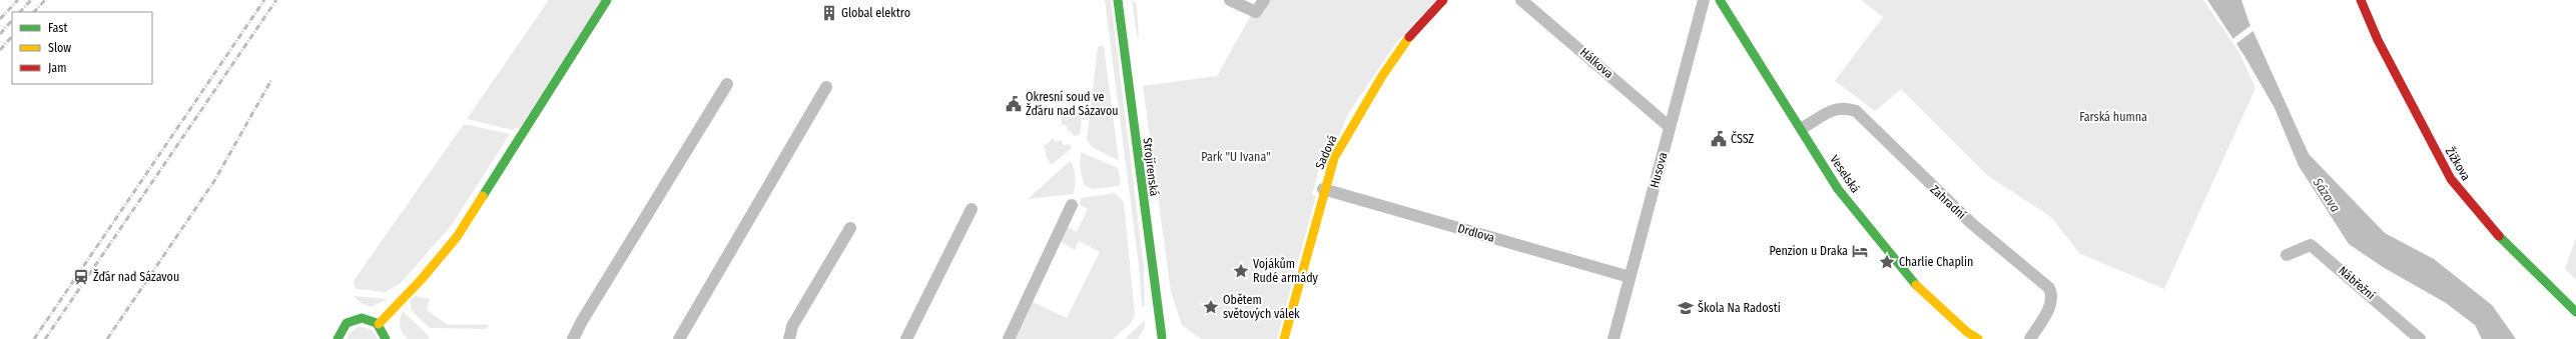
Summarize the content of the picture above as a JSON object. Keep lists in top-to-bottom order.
{
  "streets": {
    "street": [
      "Hálkova",
      "Sadová",
      "Žižkova",
      "Strojírenská",
      "Husova",
      "Veselská",
      "Zahradní",
      "Drdlova",
      "Nábřežní"
    ]
  },
  "crossings": [
    ["Hálkova", "Husova"],
    ["Sadová", "Drdlova"],
    ["Husova", "Drdlova"],
    ["Veselská", "Zahradní"]
  ],
  "water": ["Sázava"],
  "parks": ["Farská humna", "Park \"U Ivana\""],
  "places": {
    "building": ["Global elektro"],
    "public building": ["Okresní soud ve Žďáru nad Sázavou", "ČSSZ"],
    "hotel": ["Penzion u Draka"],
    "place": ["Charlie Chaplin", "Vojákům Rudé armády", "Obětem světových válek"],
    "station": ["Žďár nad Sázavou"],
    "school or university": ["Škola Na Radosti"]
  },
  "legend": ["Fast", "Slow", "Jam"]
}
